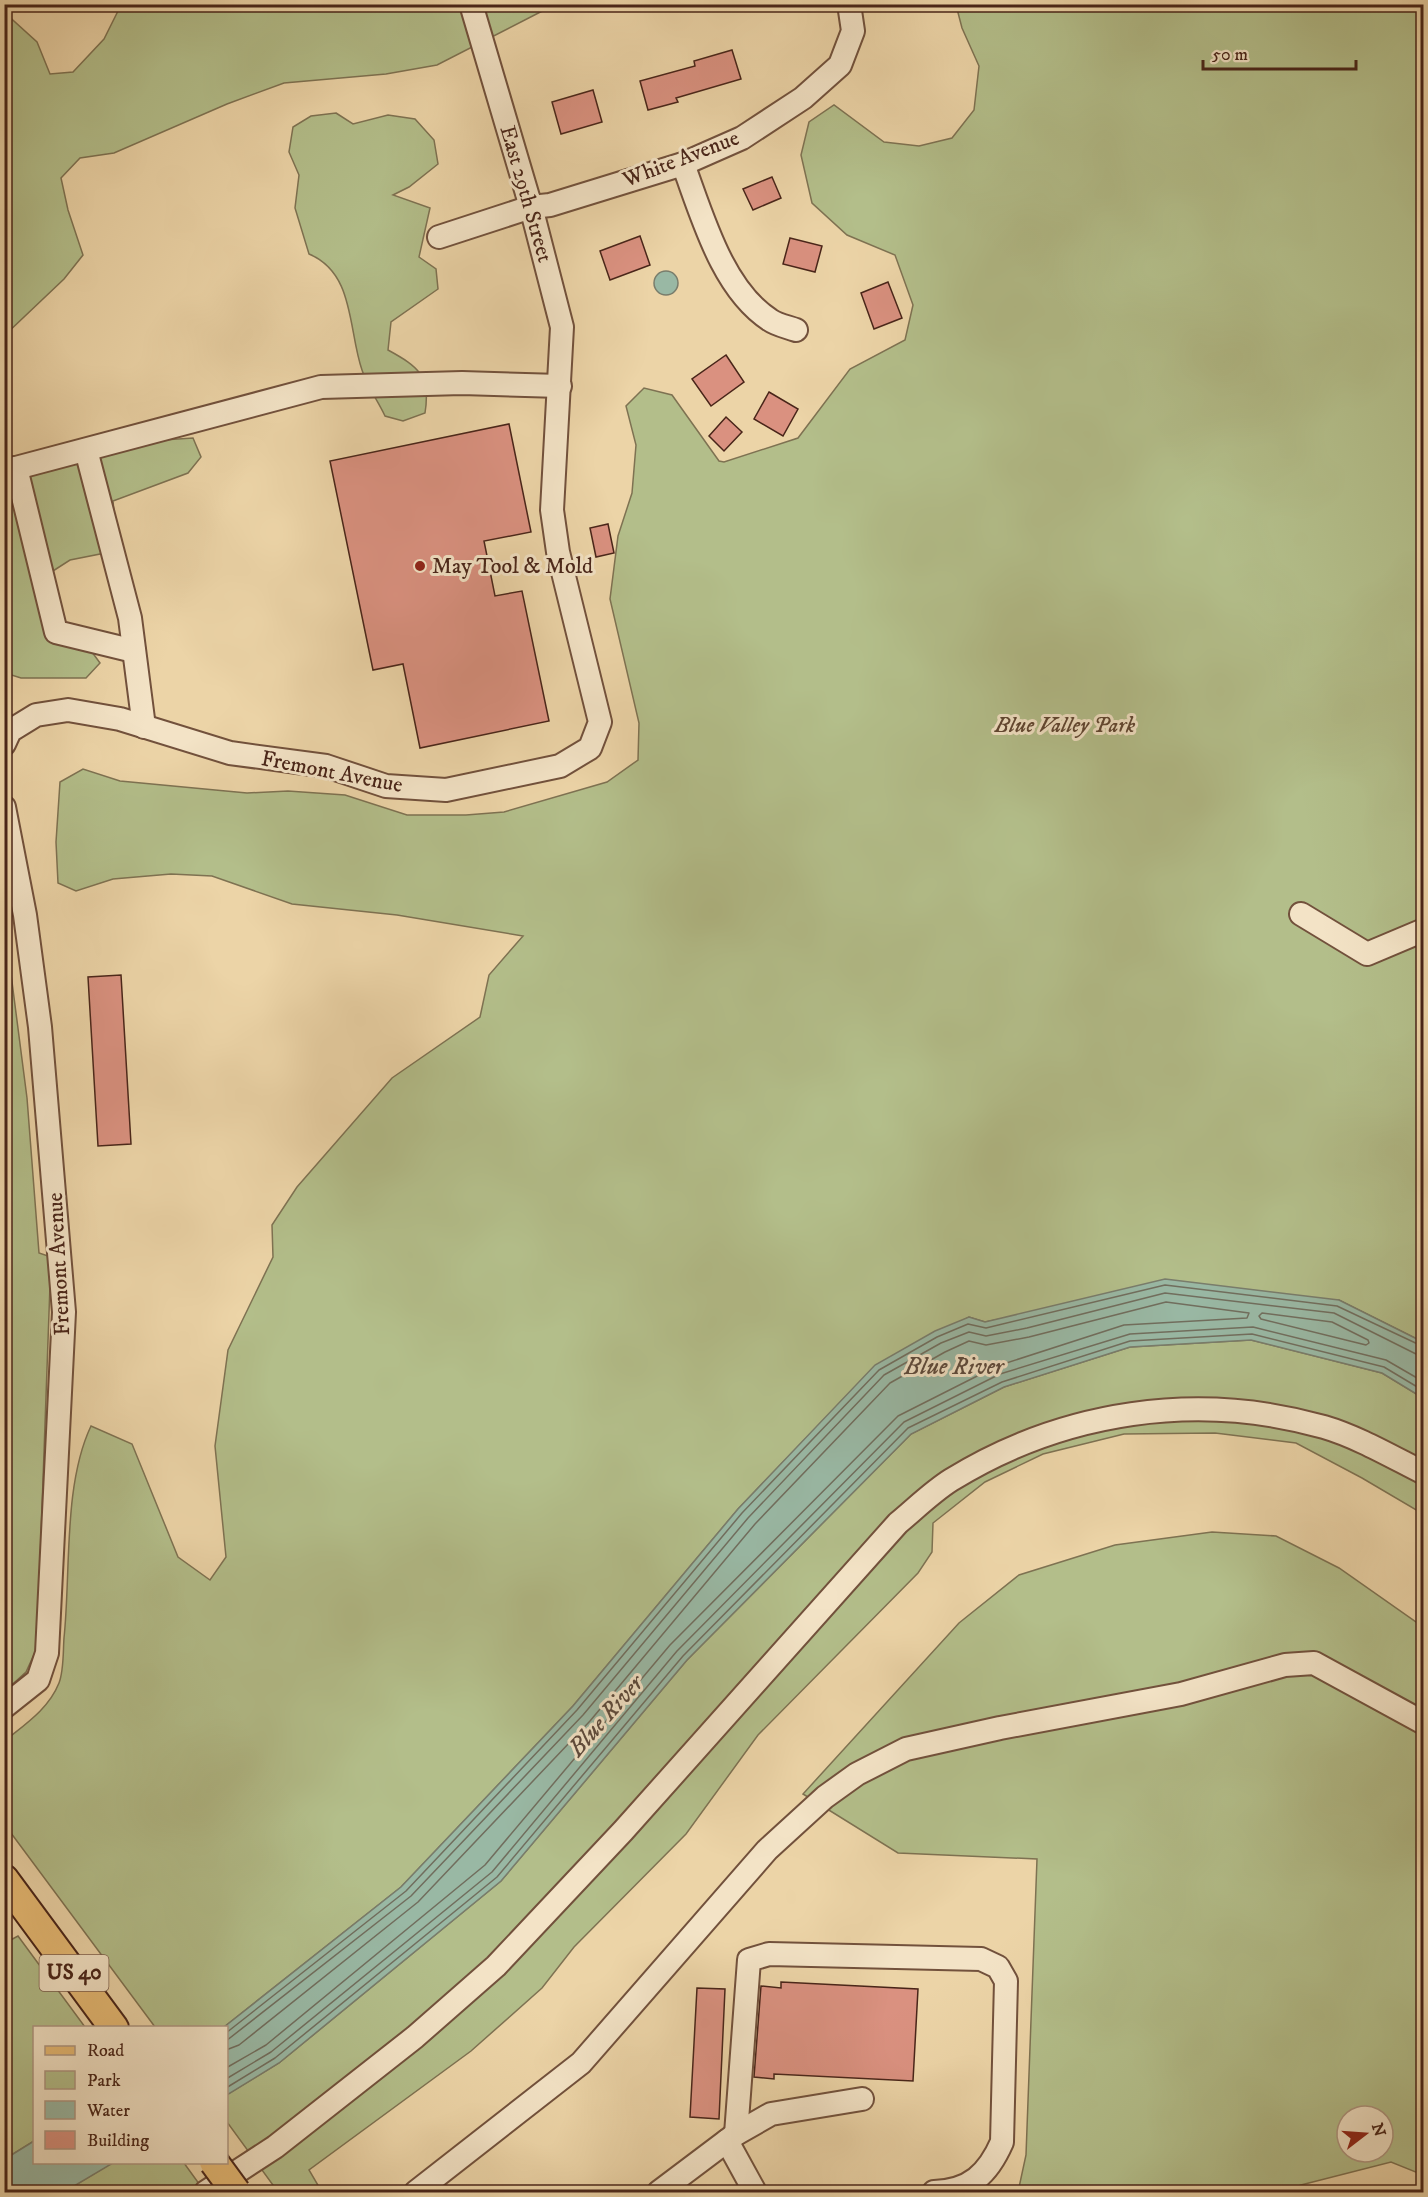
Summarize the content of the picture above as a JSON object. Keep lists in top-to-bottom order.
{
  "streets": {
    "main road": ["US 40"],
    "street": ["White Avenue", "East 29th Street", "Fremont Avenue"]
  },
  "crossings": [
    ["White Avenue", "East 29th Street"],
    ["East 29th Street", "Fremont Avenue"]
  ],
  "water": ["Blue River"],
  "parks": ["Blue Valley Park"],
  "places": ["May Tool & Mold"],
  "legend": [
    "Road",
    "Park",
    "Water",
    "Building"
  ],
  "scale_bar": "50 m",
  "north": "right"
}
